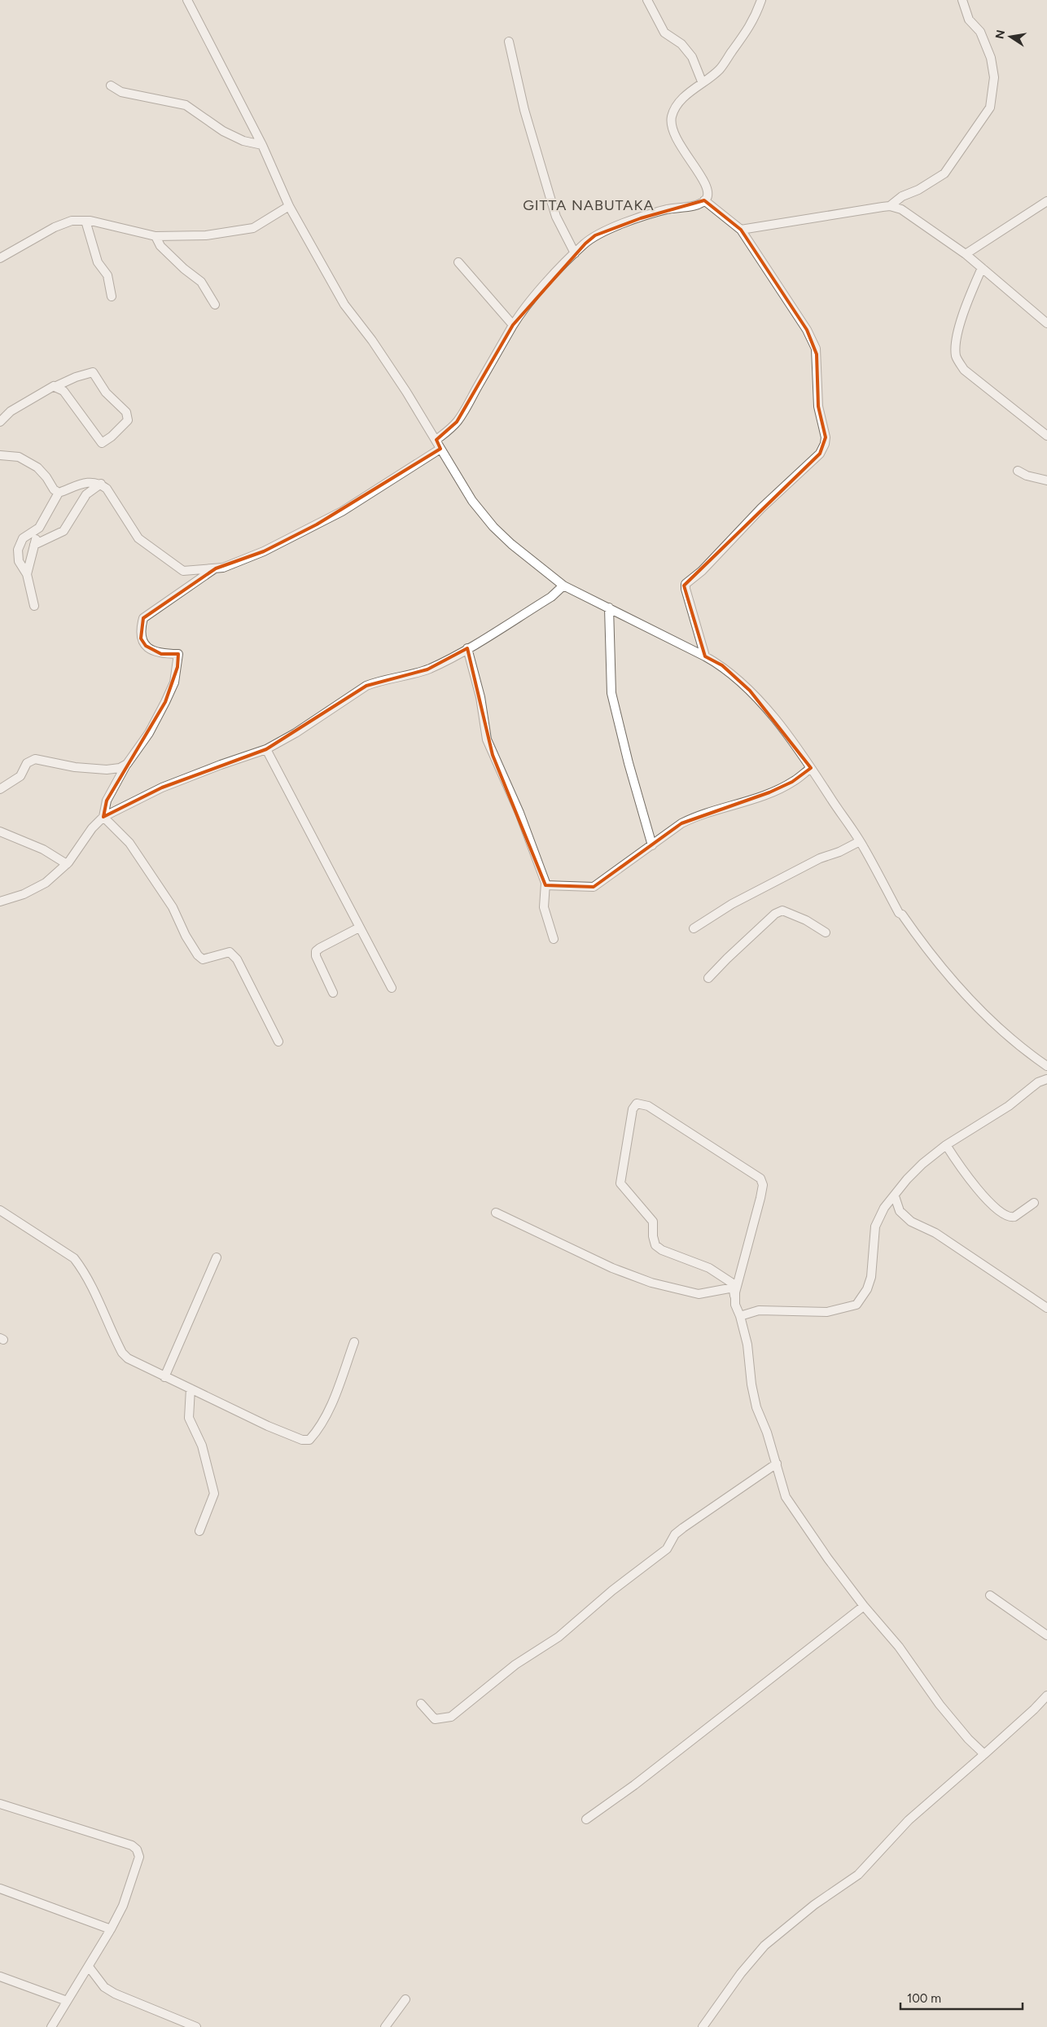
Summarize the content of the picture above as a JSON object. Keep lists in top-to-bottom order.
{
  "districts": ["GITTA NABUTAKA"],
  "scale_bar": "100 m",
  "north": "left"
}
